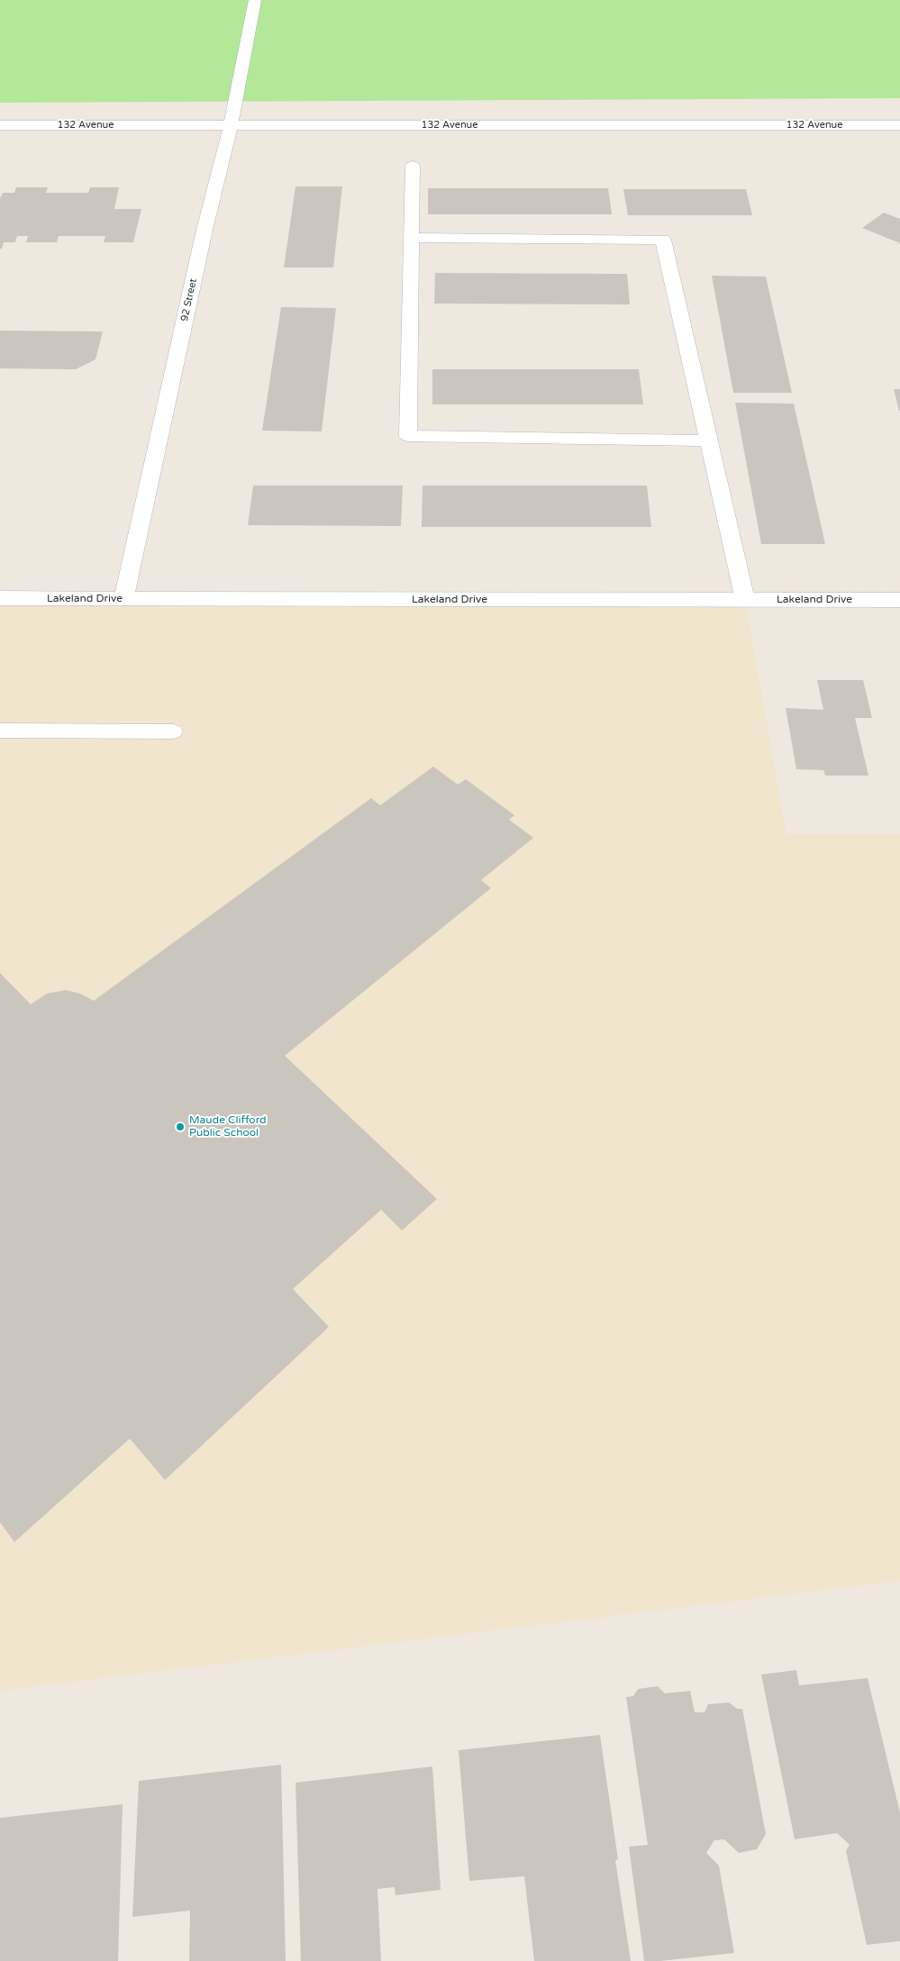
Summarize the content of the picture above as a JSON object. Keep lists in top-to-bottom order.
{
  "streets": {
    "street": ["132 Avenue", "92 Street", "Lakeland Drive"]
  },
  "crossings": [
    ["132 Avenue", "92 Street"],
    ["92 Street", "Lakeland Drive"]
  ],
  "places": ["Maude Clifford Public School"]
}
